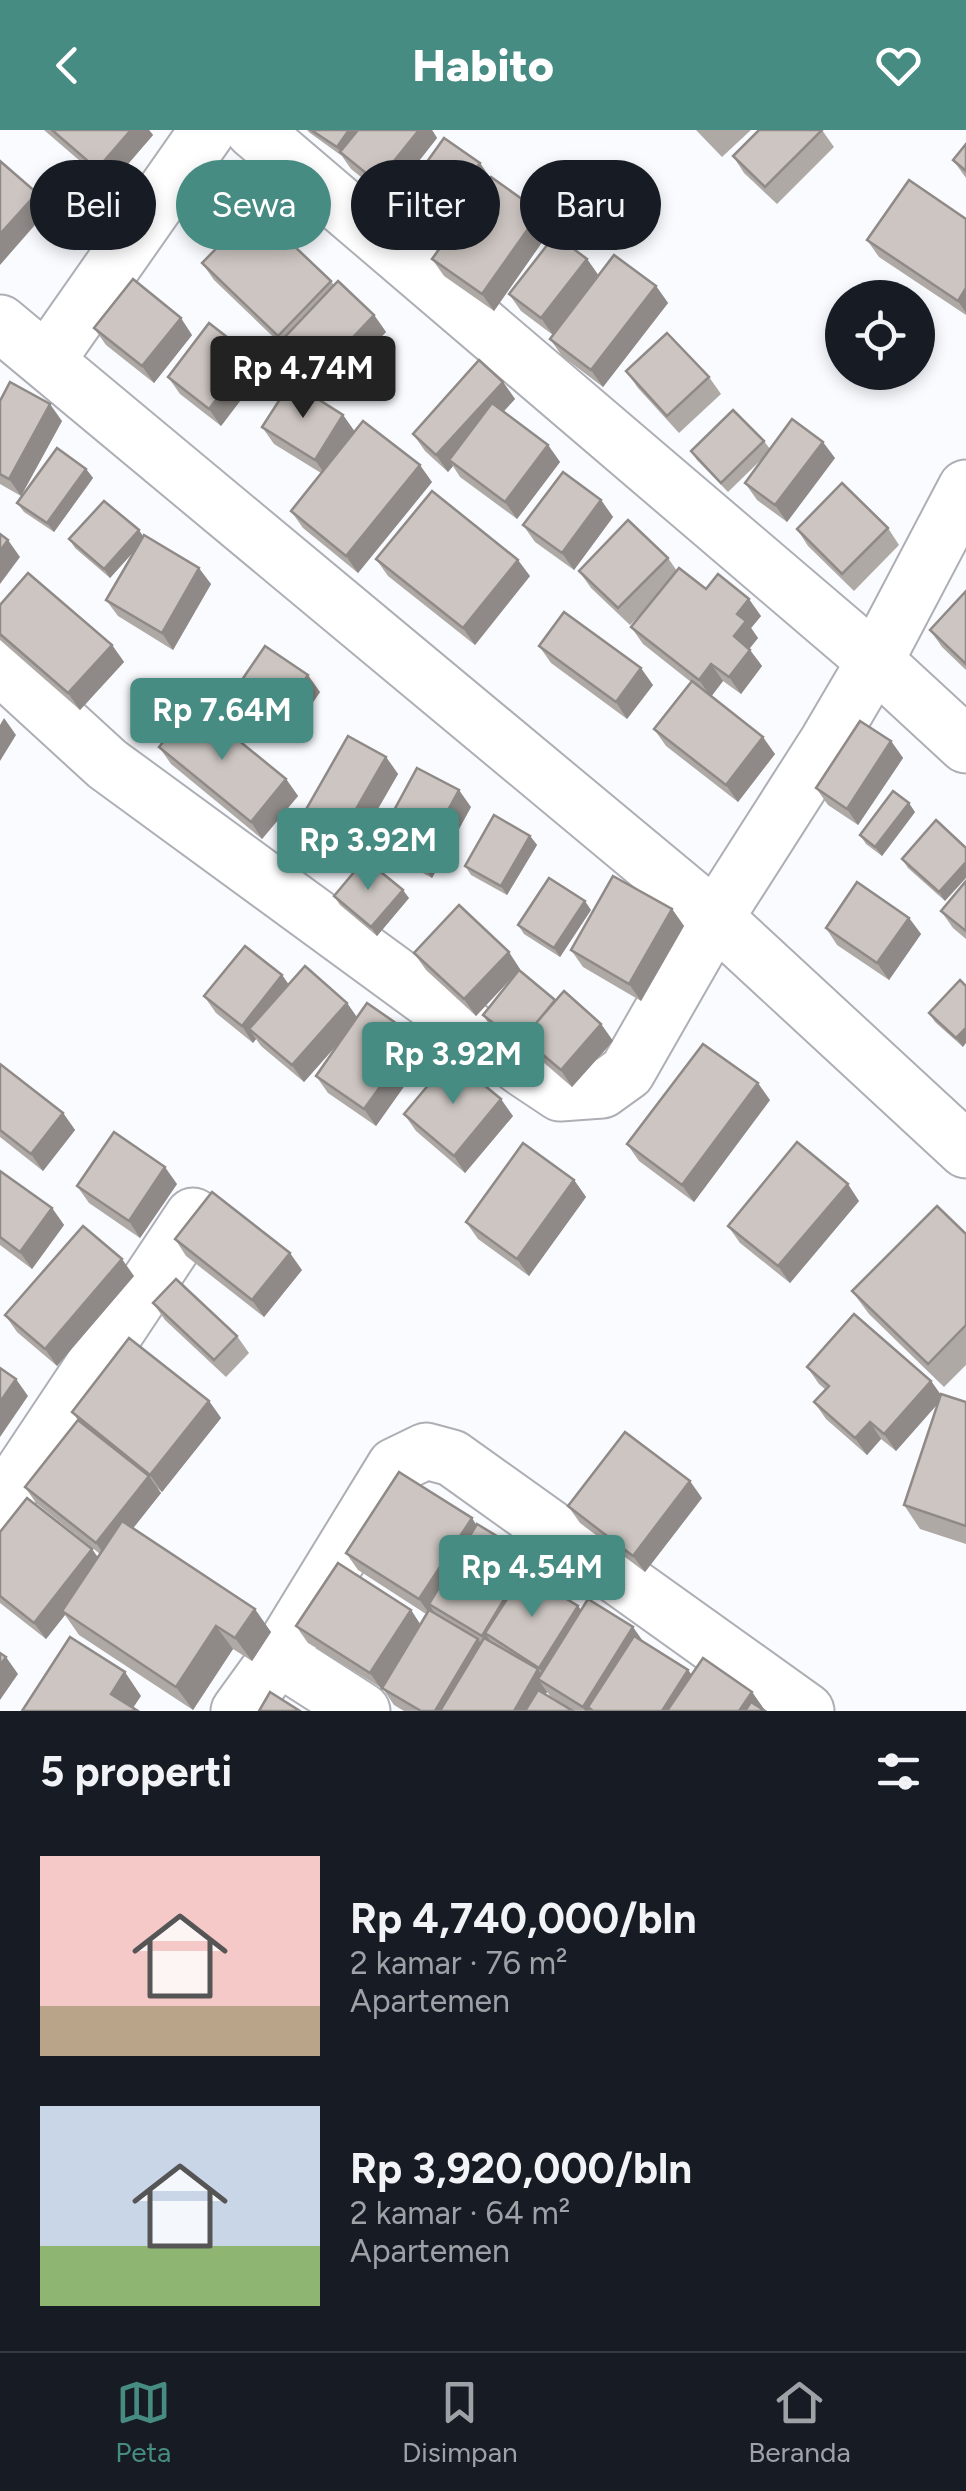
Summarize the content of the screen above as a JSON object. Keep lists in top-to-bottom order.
{
  "page": {
    "header": "Habito",
    "chip": [
      "Beli",
      "Sewa",
      "Filter",
      "Baru"
    ],
    "price": [
      "Rp 4.74M",
      "Rp 7.64M",
      "Rp 3.92M",
      "Rp 3.92M",
      "Rp 4.54M"
    ],
    "heading": "5 properti",
    "list": [
      {
        "name": "Rp 4,740,000/bln",
        "note": "2 kamar · 76 m² · Apartemen"
      },
      {
        "name": "Rp 3,920,000/bln",
        "note": "2 kamar · 64 m² · Apartemen"
      }
    ],
    "tabs": ["Peta", "Disimpan", "Beranda"]
  }
}
